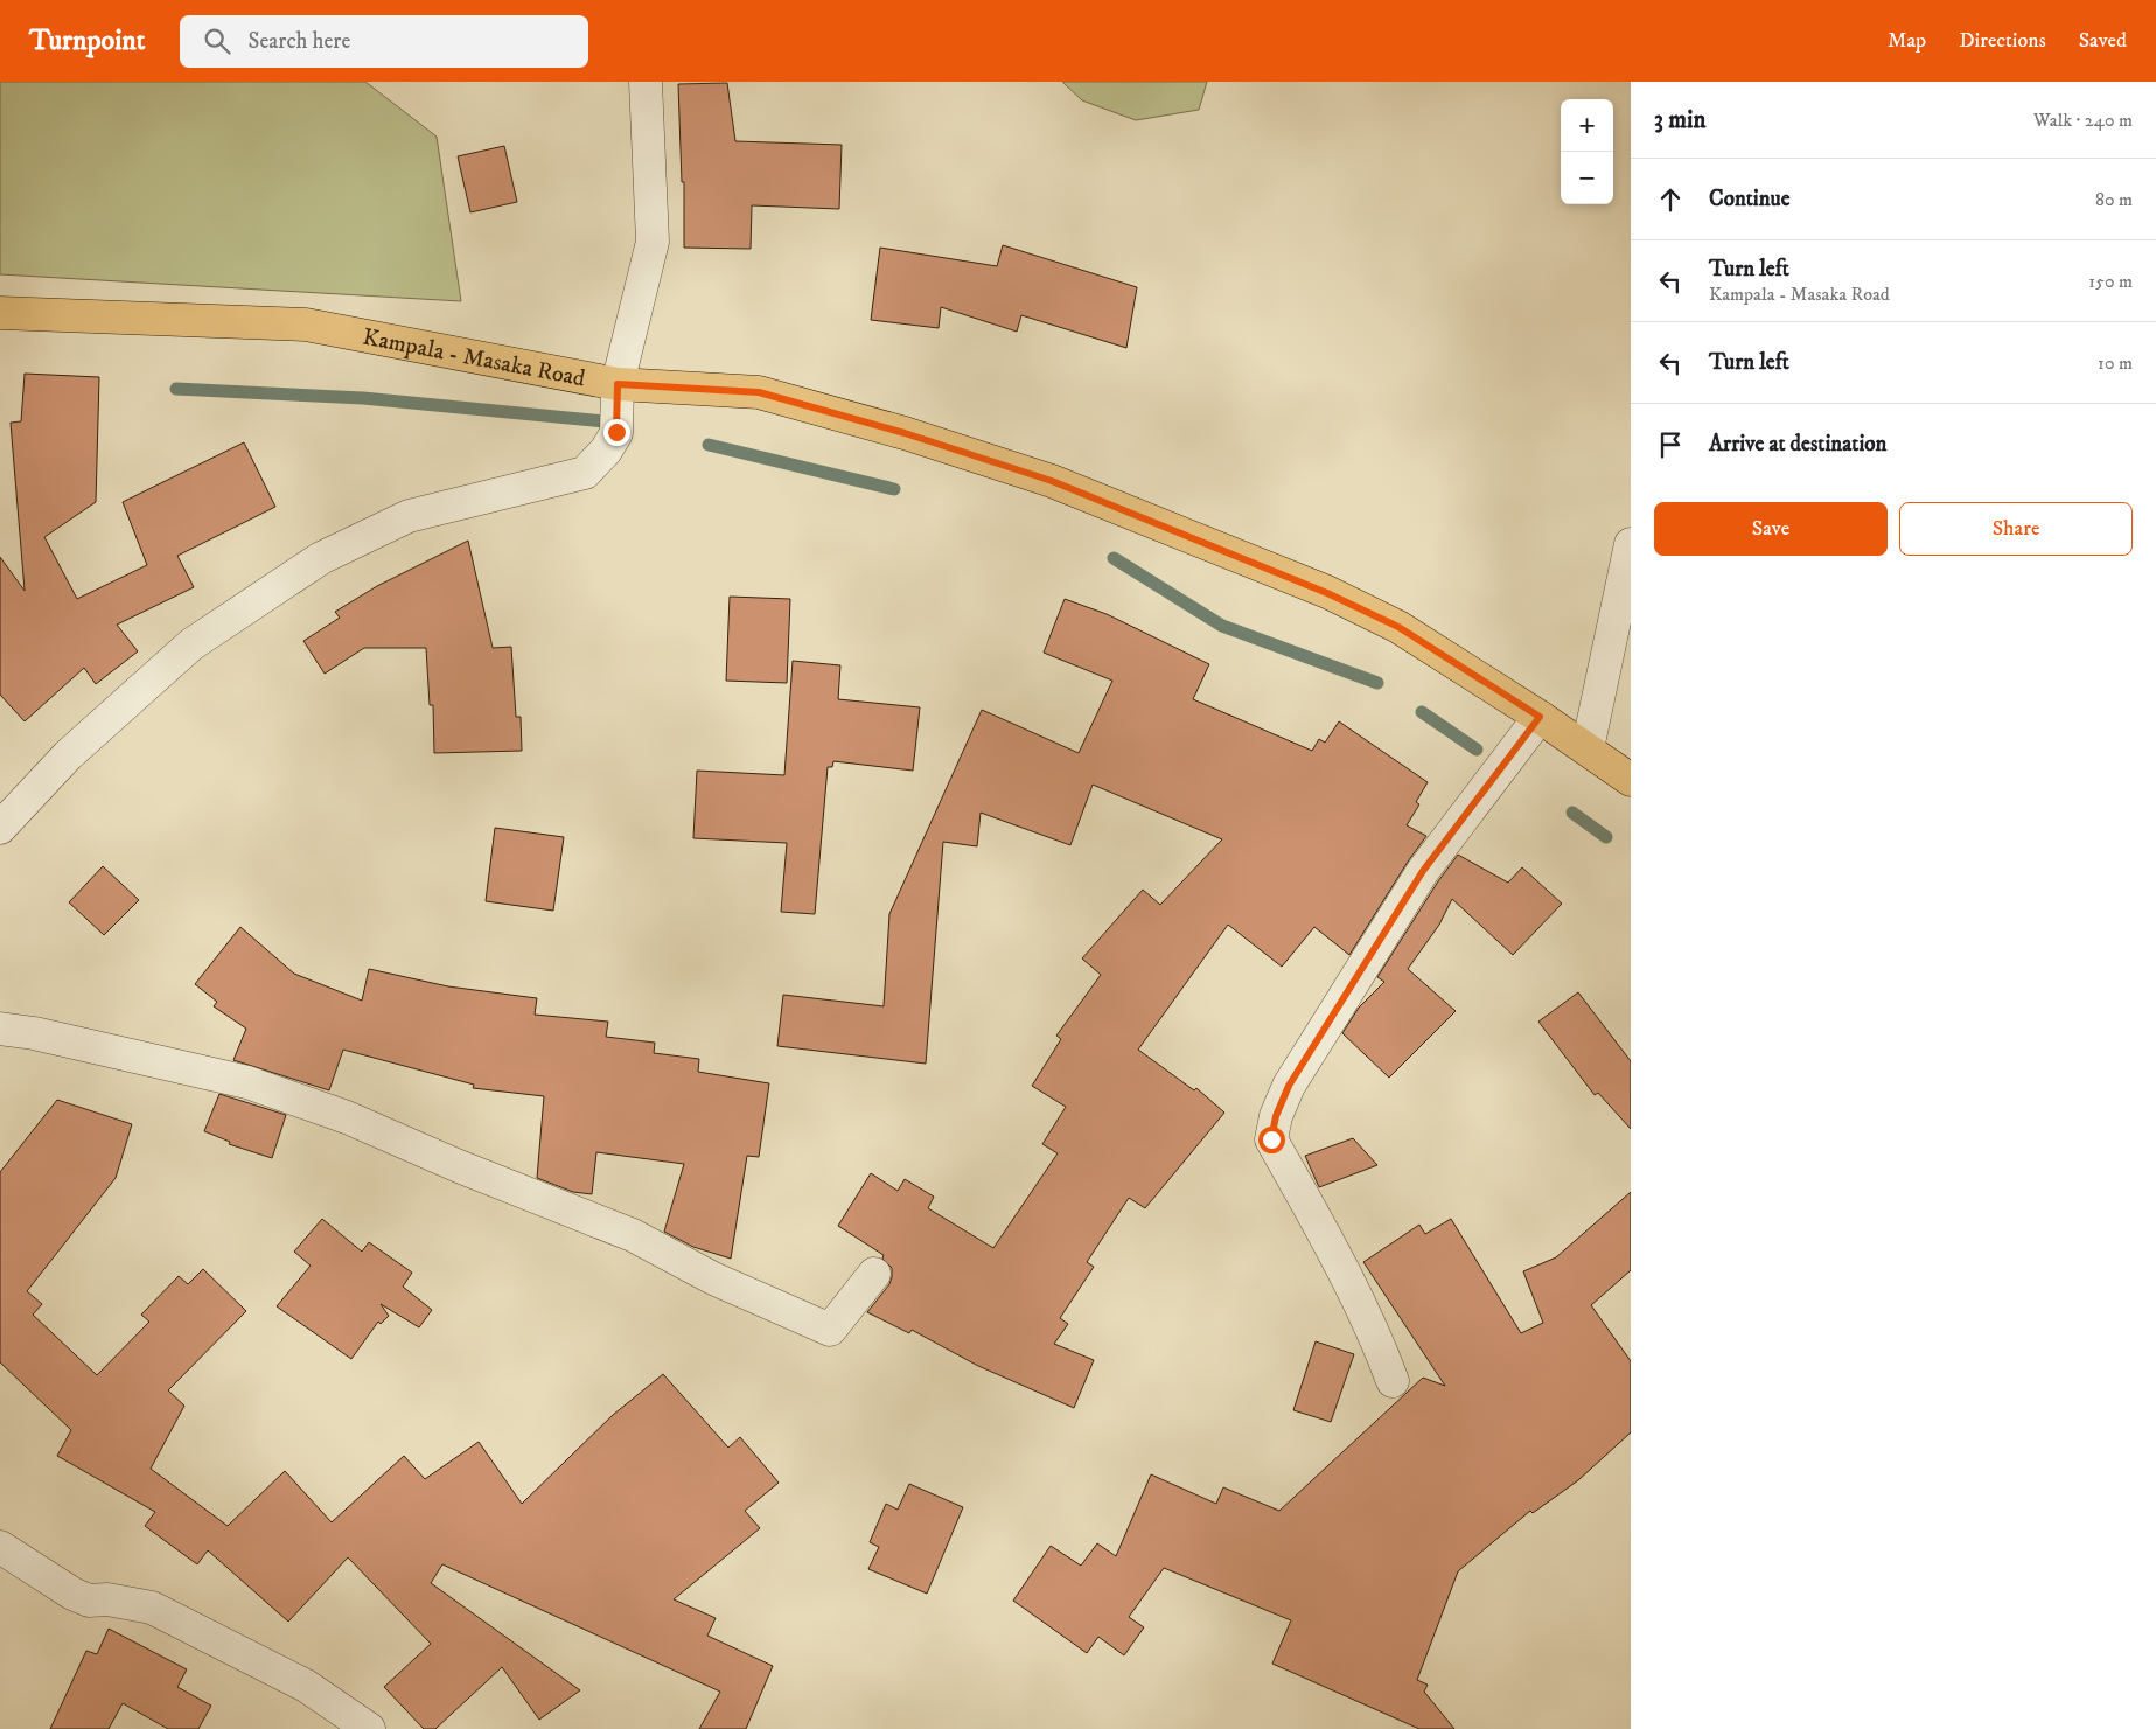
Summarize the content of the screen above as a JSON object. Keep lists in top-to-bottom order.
{
  "streets": {
    "main road": ["Kampala - Masaka Road"]
  },
  "page": {
    "header": "Turnpoint",
    "search": "Search here",
    "nav": ["Map", "Directions", "Saved"],
    "heading": ["3 min", "Walk · 240 m"],
    "map_buttons": ["+", "−"],
    "list": [
      ["Continue", "80 m"],
      ["Turn left", "Kampala - Masaka Road", "150 m"],
      ["Turn left", "10 m"],
      "Arrive at destination"
    ],
    "buttons": ["Save", "Share"]
  }
}
